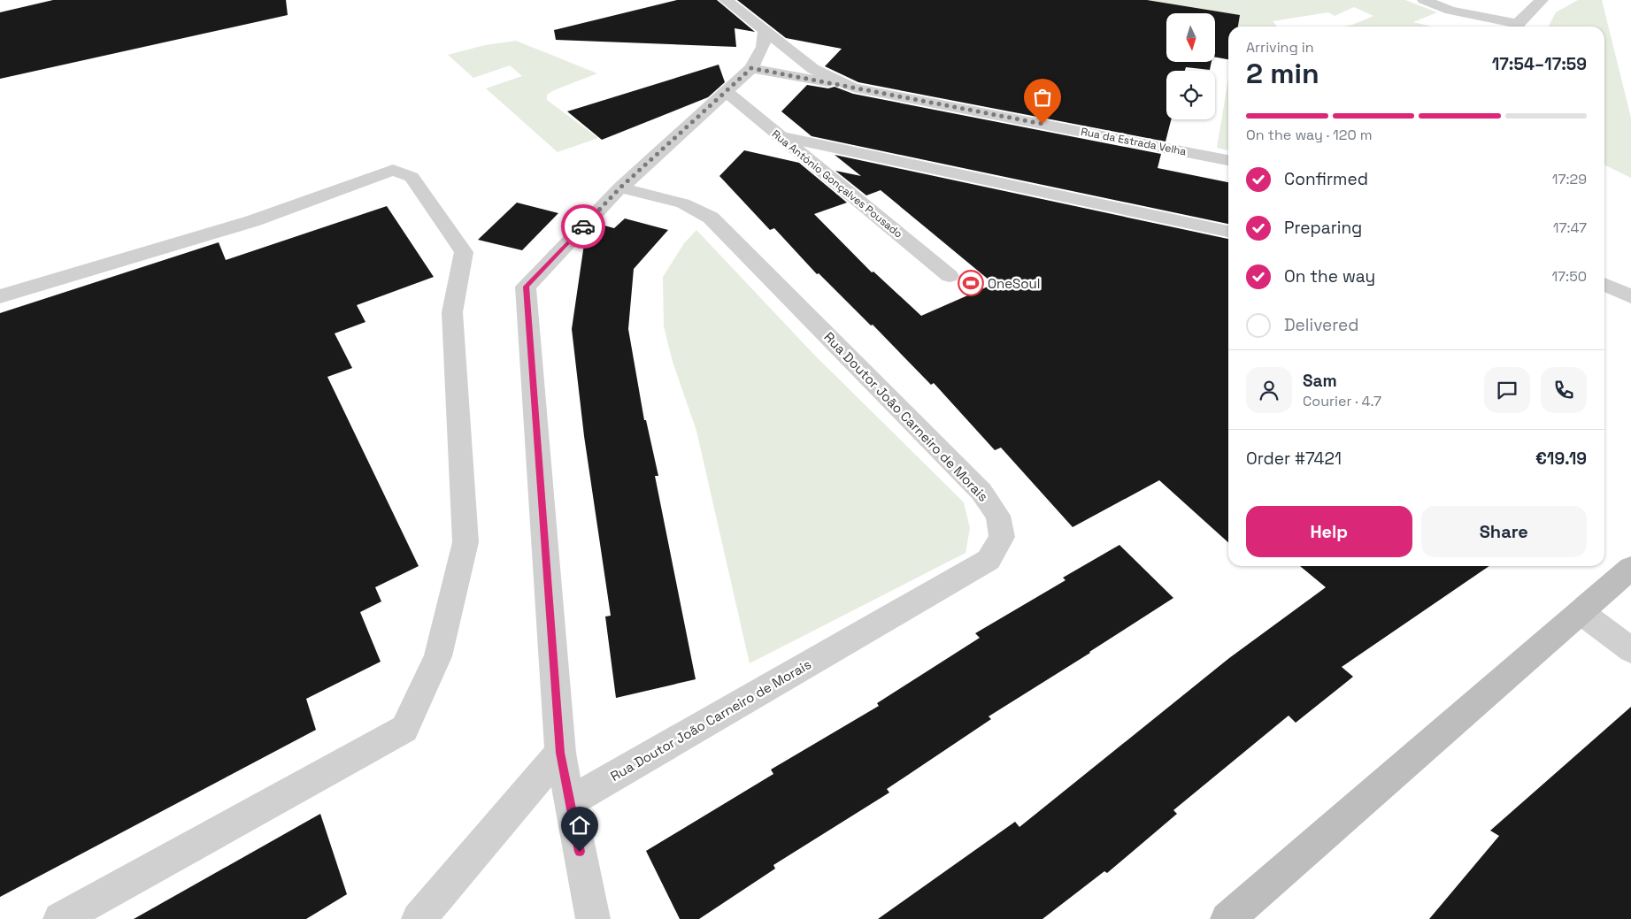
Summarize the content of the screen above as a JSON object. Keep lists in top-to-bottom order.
{
  "streets": {
    "street": ["Rua da Estrada Velha", "Rua António Gonçalves Pousado", "Rua Doutor João Carneiro de Morais"]
  },
  "places": {
    "sports": ["OneSoul"]
  },
  "north": "bottom",
  "page": {
    "heading": ["2 min", "Arriving in", "17:54–17:59"],
    "panel": [
      "Sam",
      "Courier · 4.7",
      "Order #7421",
      "€19.19"
    ],
    "bar": "On the way · 120 m",
    "list": [
      ["Confirmed", "17:29"],
      ["Preparing", "17:47"],
      ["On the way", "17:50"],
      "Delivered"
    ],
    "buttons": ["Help", "Share"]
  }
}
